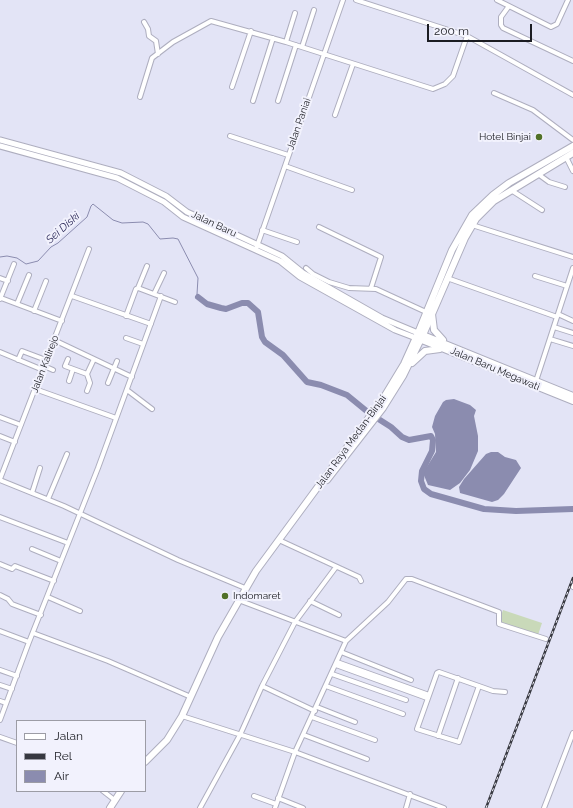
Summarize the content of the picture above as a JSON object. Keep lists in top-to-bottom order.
{
  "streets": {
    "main road": ["Jalan Baru Megawati", "Jalan Raya Medan-Binjai"],
    "street": ["Jalan Paniai", "Jalan Baru", "Jalan Kalirejo"]
  },
  "crossings": [
    ["Jalan Paniai", "Jalan Baru"],
    ["Jalan Baru", "Jalan Baru Megawati"],
    ["Jalan Baru", "Jalan Raya Medan-Binjai"],
    ["Jalan Baru Megawati", "Jalan Raya Medan-Binjai"]
  ],
  "water": ["Sei Diski"],
  "places": ["Hotel Binjai", "Indomaret"],
  "legend": ["Jalan", "Rel", "Air"],
  "scale_bar": "200 m"
}
